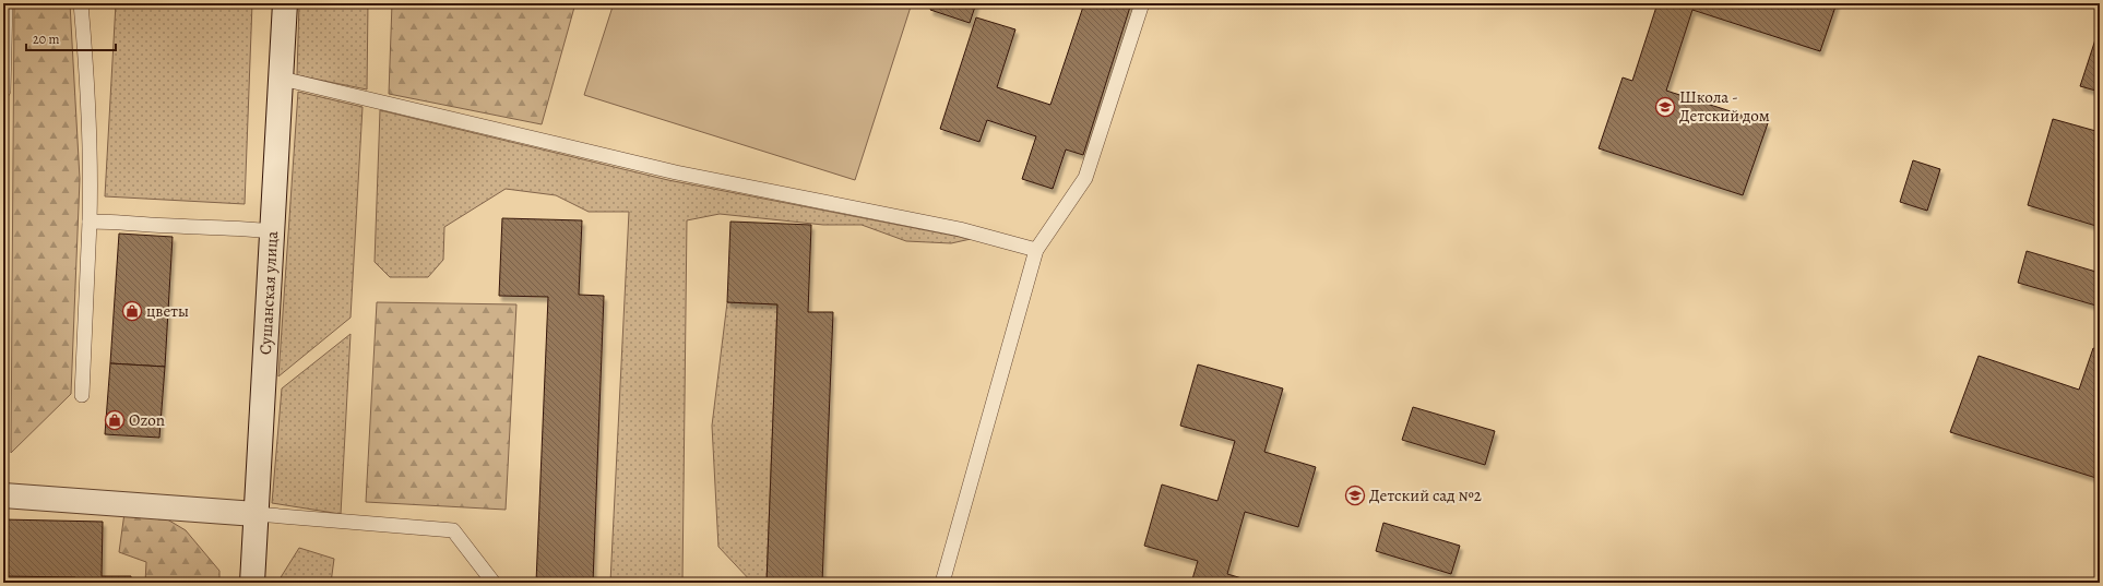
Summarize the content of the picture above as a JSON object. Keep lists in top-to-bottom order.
{
  "streets": {
    "main road": ["Сушанская улица"]
  },
  "places": {
    "school or university": ["Школа - Детский дом", "Детский сад №2"],
    "shop": ["цветы", "Ozon"]
  },
  "scale_bar": "20 m"
}
